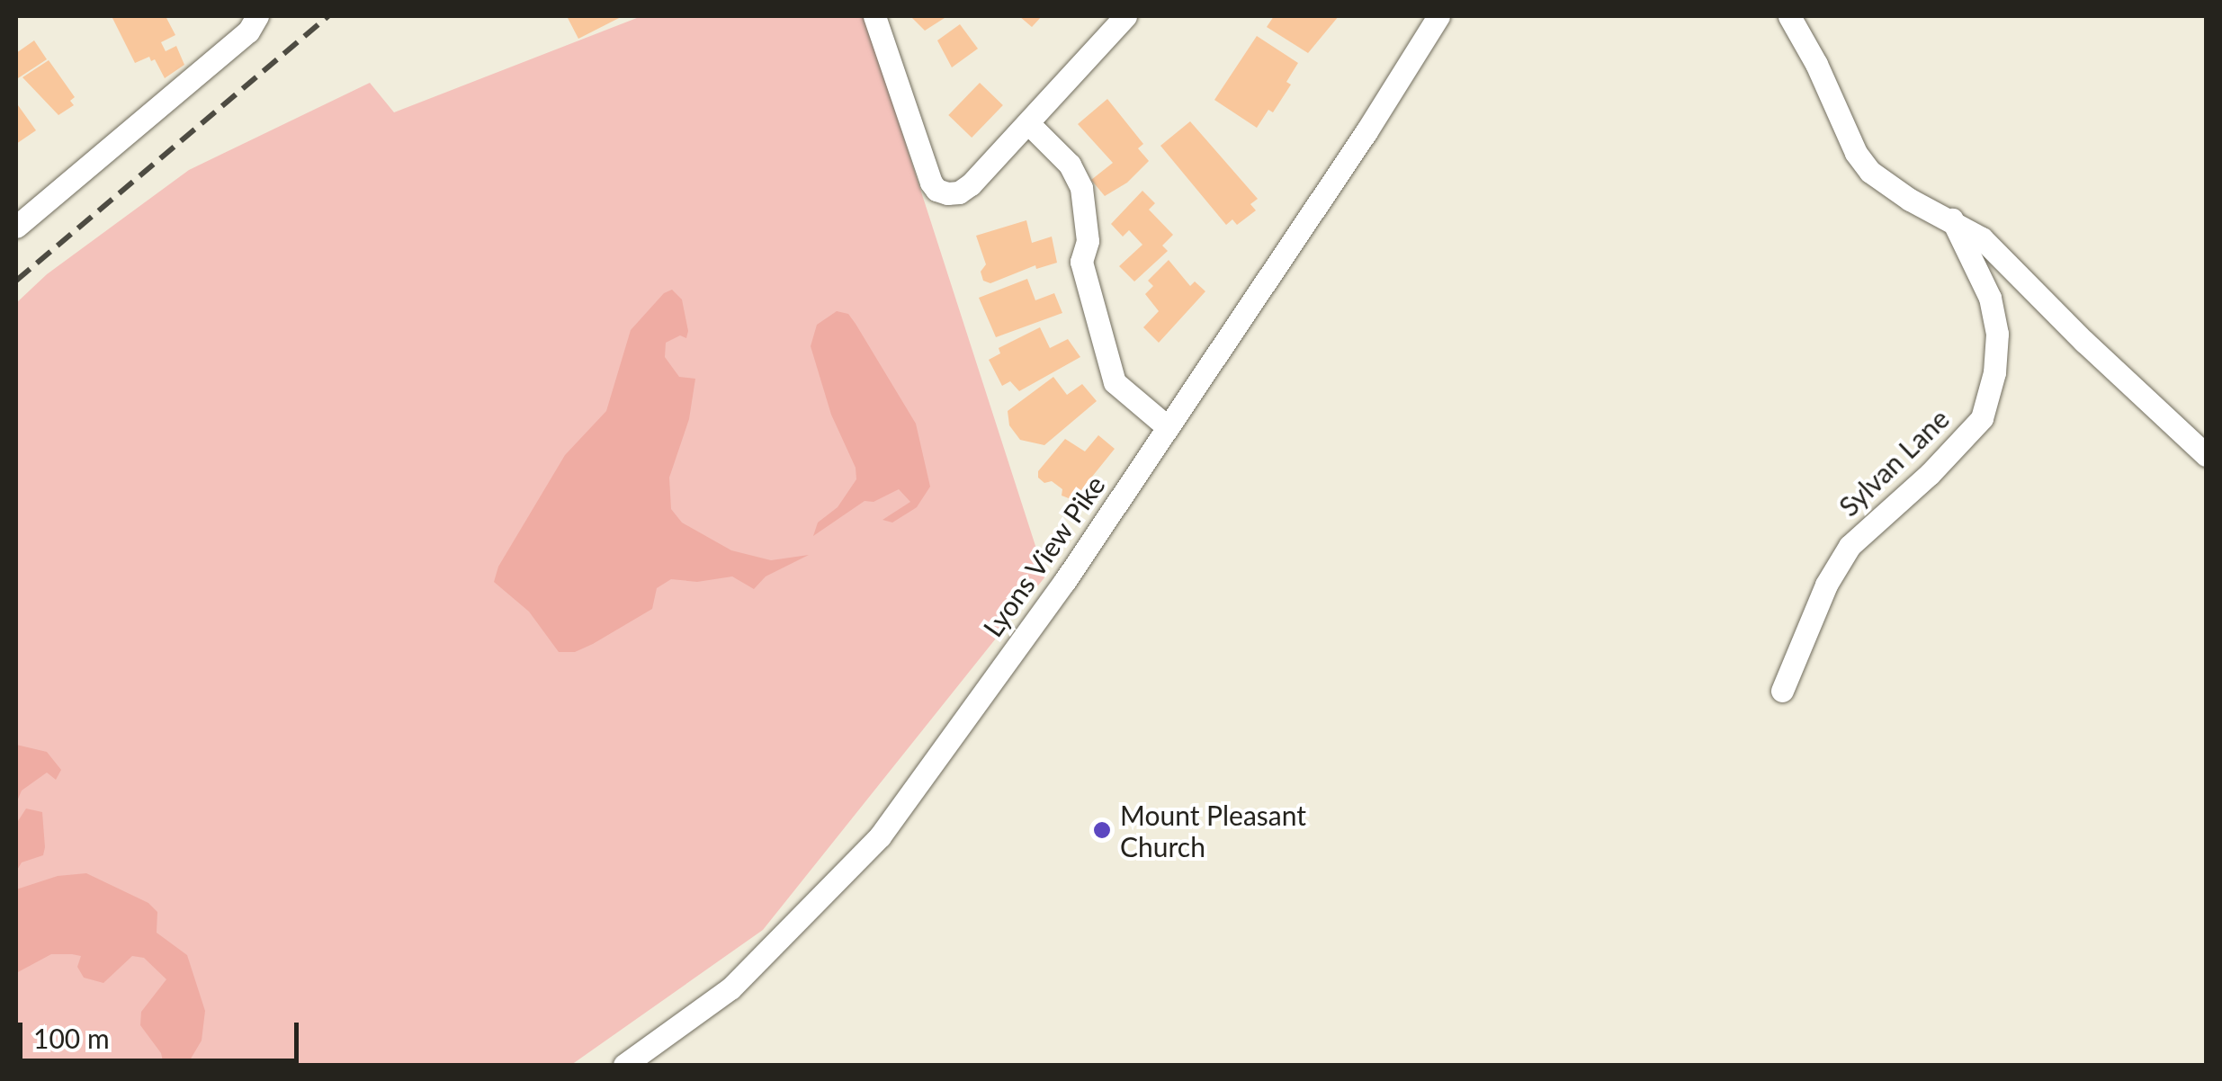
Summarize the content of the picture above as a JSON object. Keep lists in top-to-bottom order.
{
  "streets": {
    "street": ["Sylvan Lane", "Lyons View Pike"]
  },
  "places": ["Mount Pleasant Church"],
  "scale_bar": "100 m"
}
